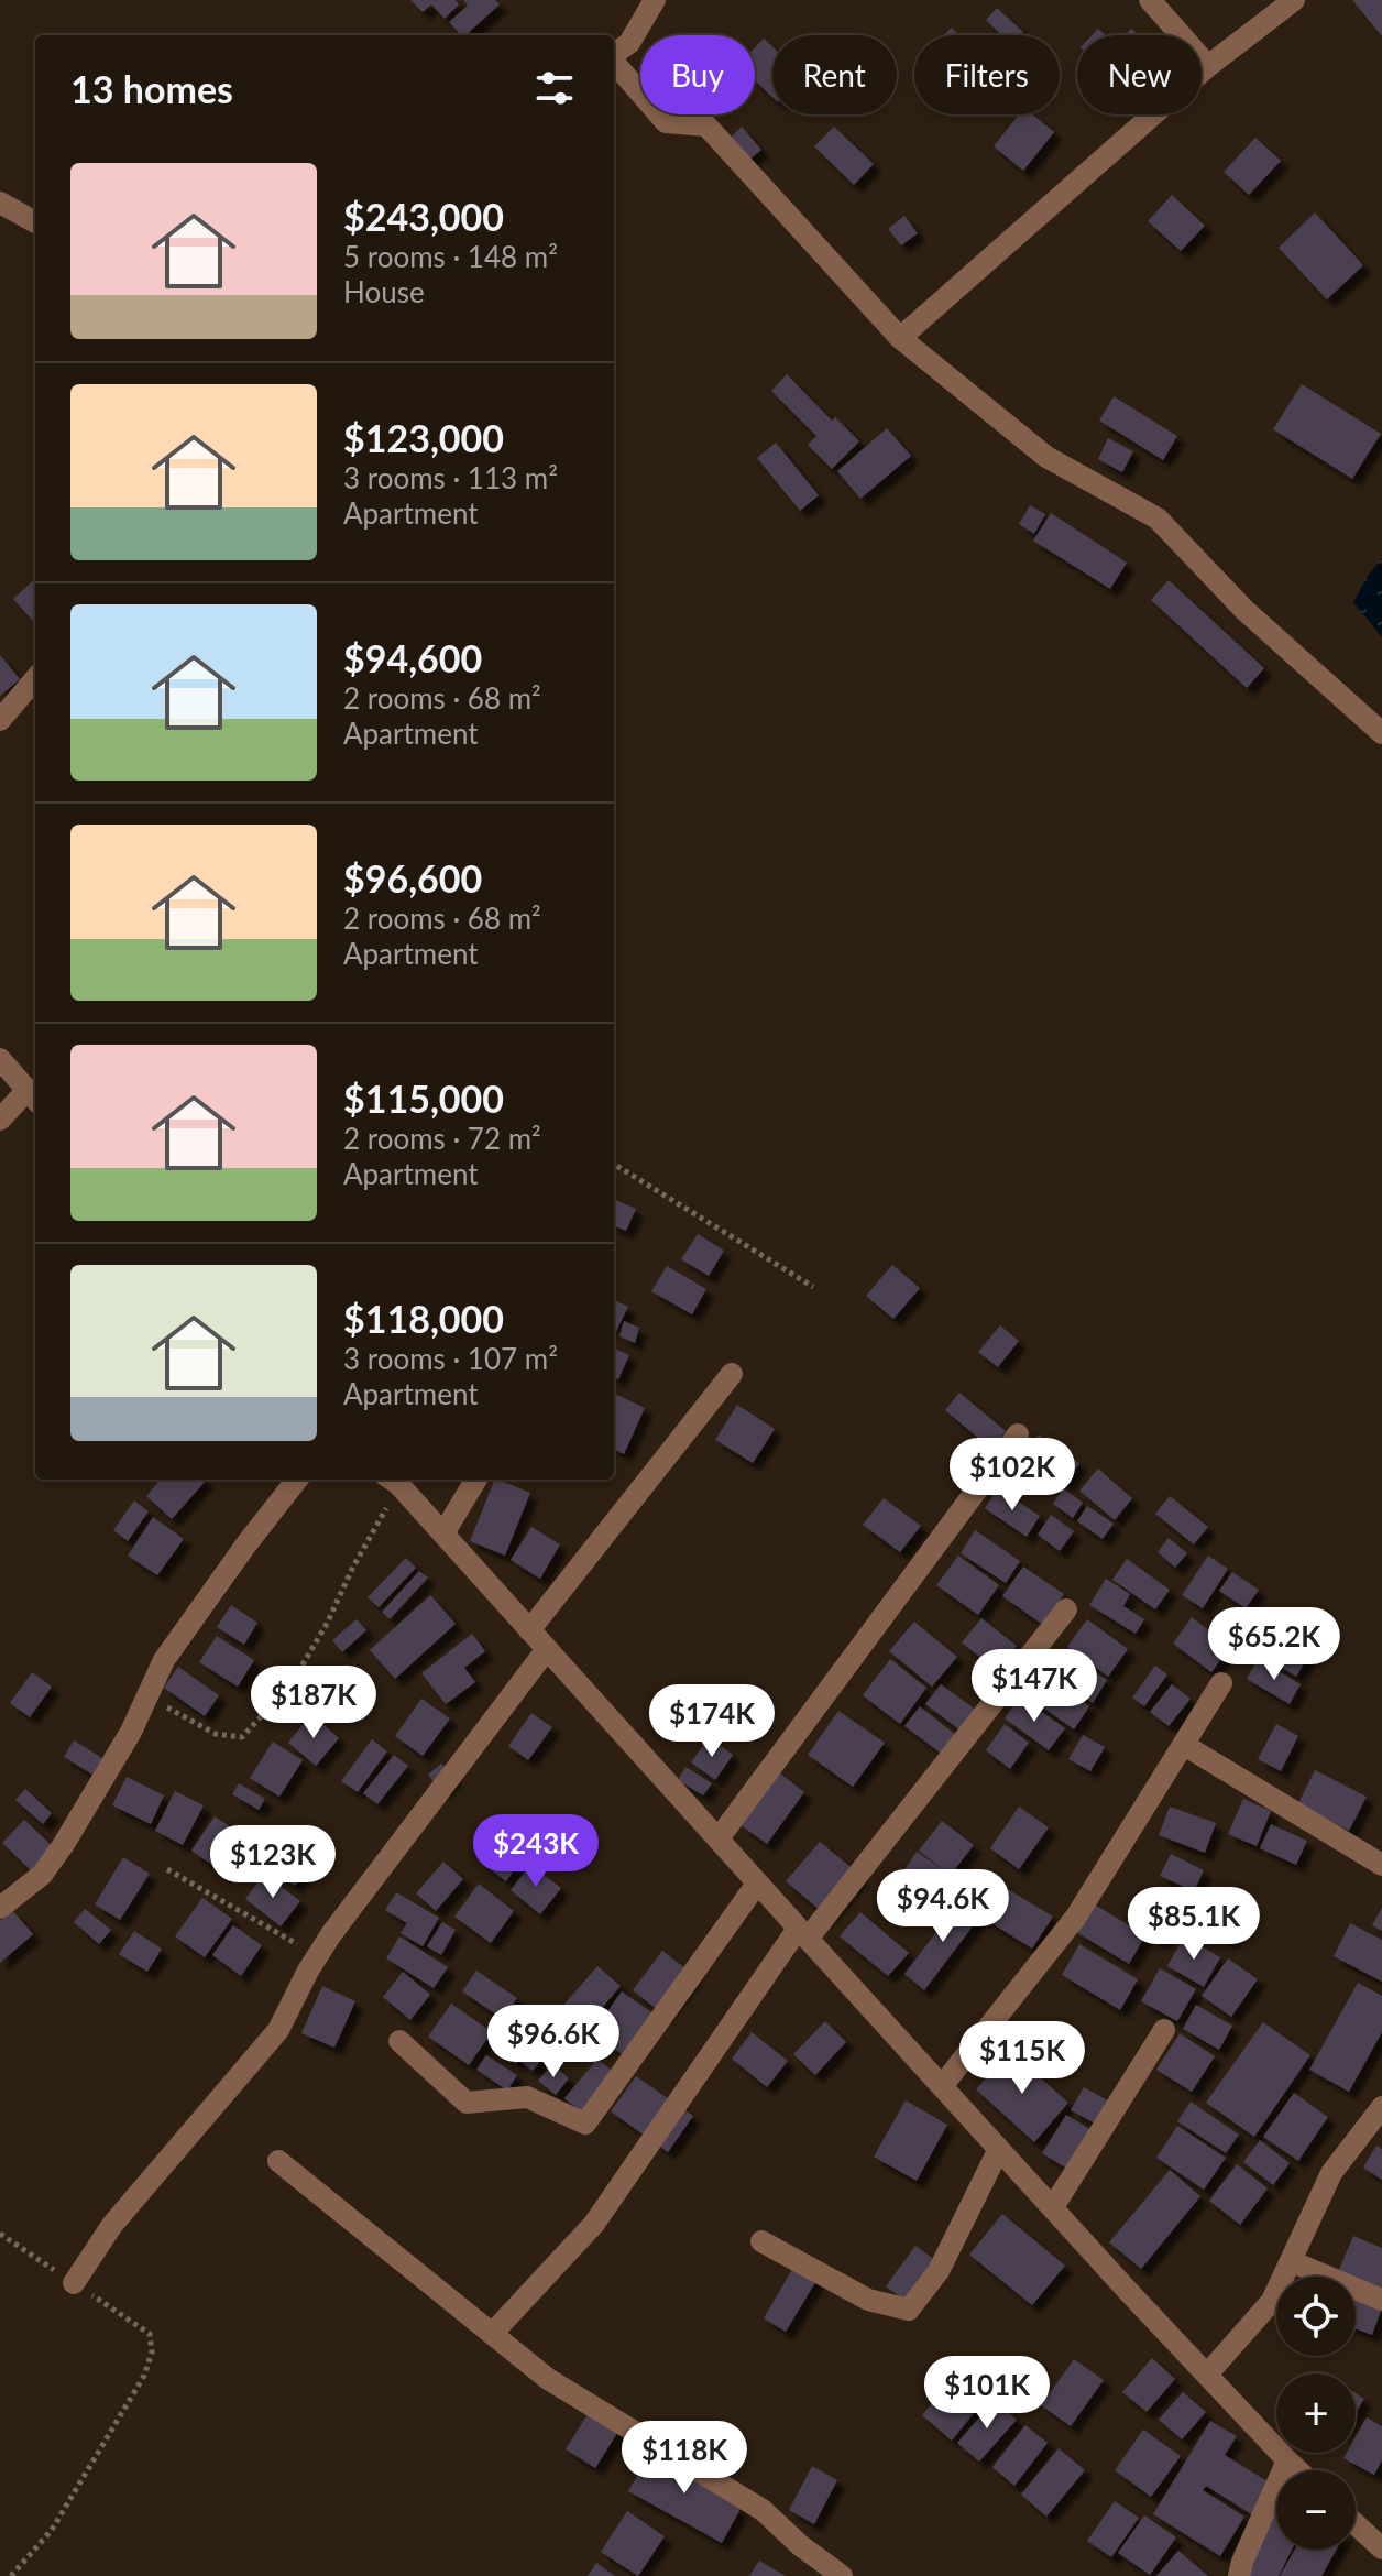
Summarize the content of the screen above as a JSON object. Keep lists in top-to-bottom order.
{
  "page": {
    "chip": [
      "Buy",
      "Rent",
      "Filters",
      "New"
    ],
    "heading": "13 homes",
    "list": [
      {
        "name": "$243,000",
        "note": "5 rooms · 148 m² · House"
      },
      {
        "name": "$123,000",
        "note": "3 rooms · 113 m² · Apartment"
      },
      {
        "name": "$94,600",
        "note": "2 rooms · 68 m² · Apartment"
      },
      {
        "name": "$96,600",
        "note": "2 rooms · 68 m² · Apartment"
      },
      {
        "name": "$115,000",
        "note": "2 rooms · 72 m² · Apartment"
      },
      {
        "name": "$118,000",
        "note": "3 rooms · 107 m² · Apartment"
      }
    ],
    "price": [
      "$102K",
      "$65.2K",
      "$147K",
      "$187K",
      "$174K",
      "$243K",
      "$123K",
      "$94.6K",
      "$85.1K",
      "$96.6K",
      "$115K",
      "$101K",
      "$118K"
    ],
    "map_buttons": ["+", "−"]
  }
}
